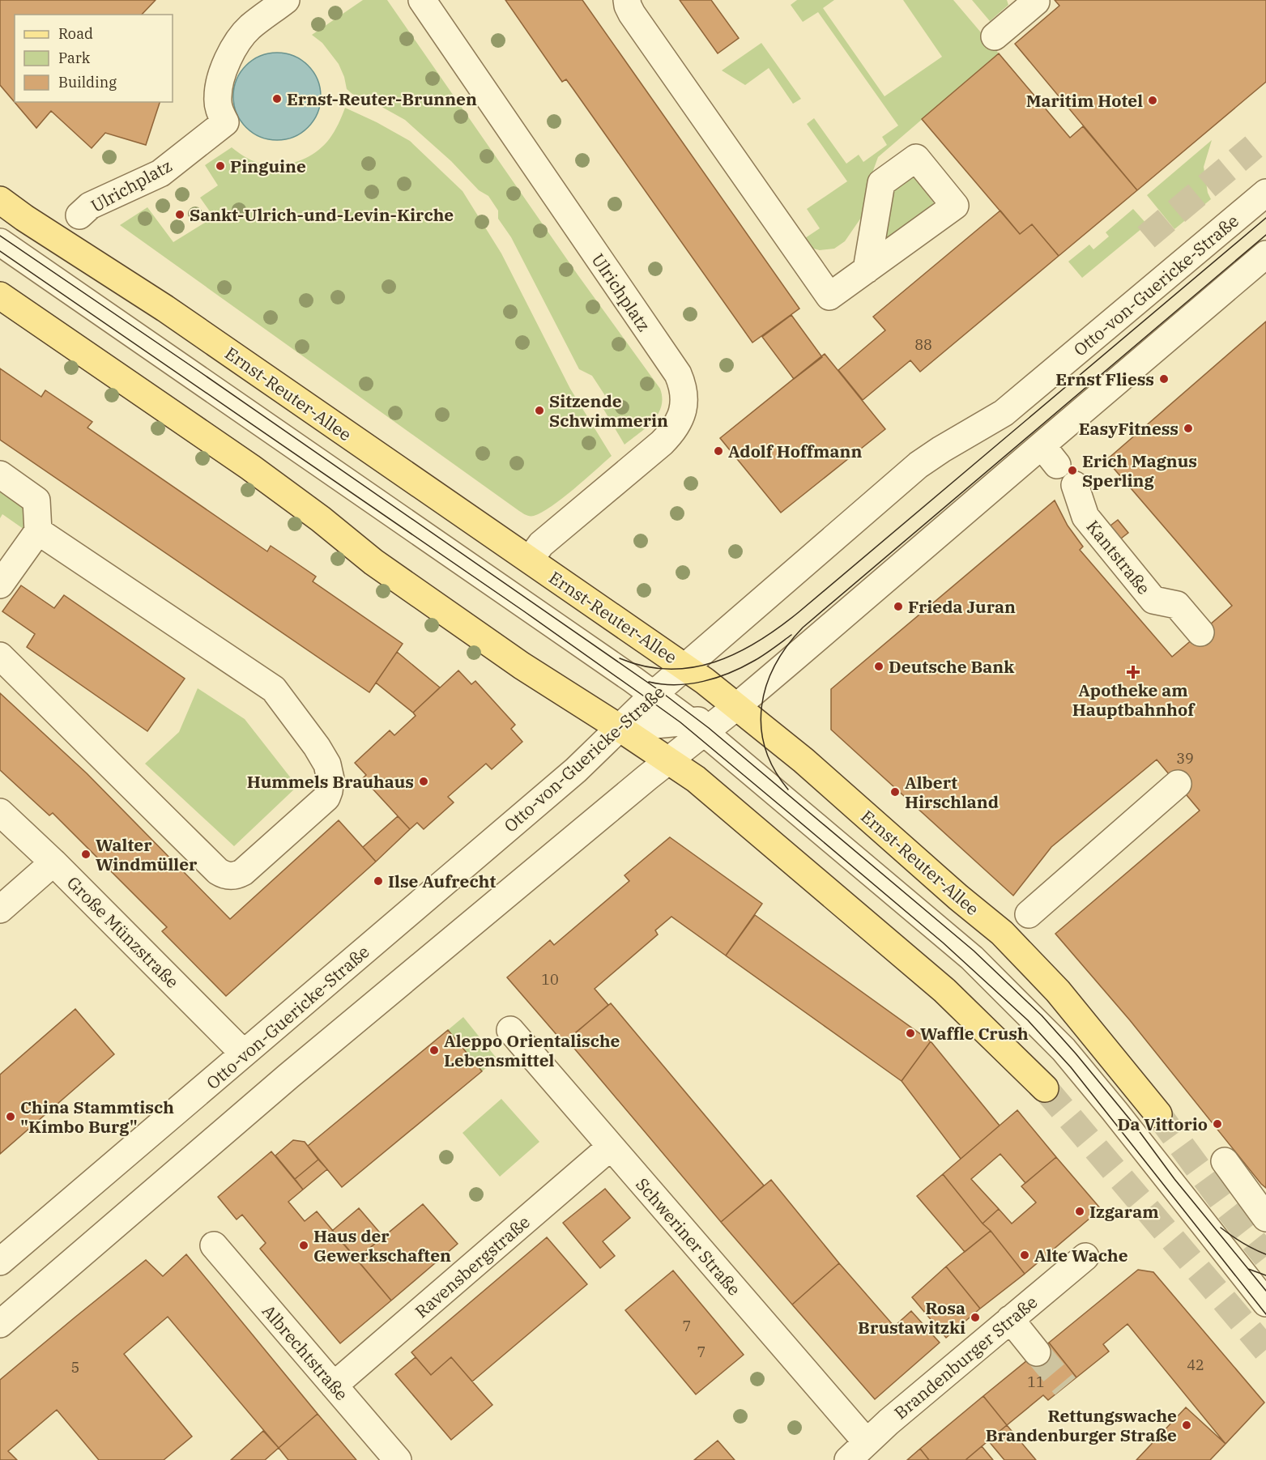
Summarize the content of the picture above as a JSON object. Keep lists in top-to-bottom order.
{
  "streets": {
    "main road": ["Ernst-Reuter-Allee"],
    "street": [
      "Ulrichplatz",
      "Otto-von-Guericke-Straße",
      "Kantstraße",
      "Große Münzstraße",
      "Schweriner Straße",
      "Ravensbergstraße",
      "Albrechtstraße",
      "Brandenburger Straße"
    ]
  },
  "crossings": [
    ["Ulrichplatz", "Ernst-Reuter-Allee"],
    ["Otto-von-Guericke-Straße", "Ernst-Reuter-Allee"],
    ["Otto-von-Guericke-Straße", "Große Münzstraße"],
    ["Schweriner Straße", "Ravensbergstraße"],
    ["Schweriner Straße", "Brandenburger Straße"],
    ["Ravensbergstraße", "Albrechtstraße"]
  ],
  "places": {
    "other": [
      "Ernst-Reuter-Brunnen",
      "Maritim Hotel",
      "Pinguine",
      "Sankt-Ulrich-und-Levin-Kirche",
      "Ernst Fliess",
      "Sitzende Schwimmerin",
      "EasyFitness",
      "Adolf Hoffmann",
      "Erich Magnus Sperling",
      "Frieda Juran",
      "Deutsche Bank",
      "Hummels Brauhaus",
      "Albert Hirschland",
      "Walter Windmüller",
      "Ilse Aufrecht",
      "Waffle Crush",
      "Aleppo Orientalische Lebensmittel",
      "China Stammtisch \"Kimbo Burg\"",
      "Da Vittorio",
      "Izgaram",
      "Haus der Gewerkschaften",
      "Alte Wache",
      "Rosa Brustawitzki",
      "Rettungswache Brandenburger Straße"
    ],
    "health": ["Apotheke am Hauptbahnhof"]
  },
  "house_numbers": [
    "88",
    "39",
    "10",
    "7",
    "7",
    "42",
    "5",
    "11"
  ],
  "legend": ["Road", "Park", "Building"]
}
